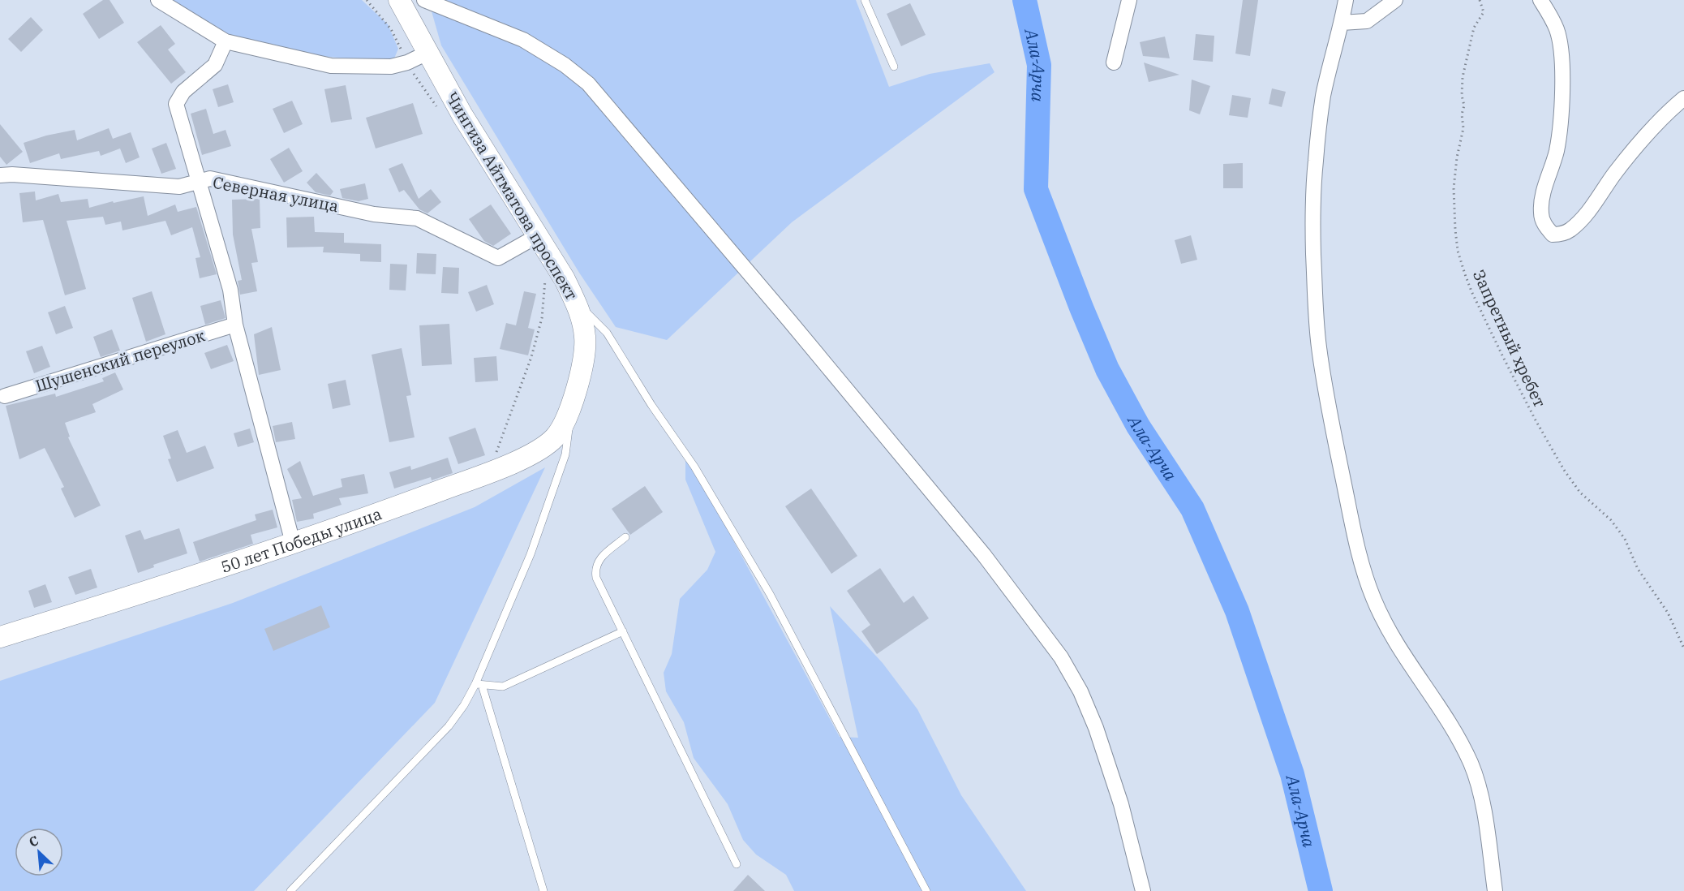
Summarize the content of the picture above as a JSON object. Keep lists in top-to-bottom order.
{
  "streets": {
    "main road": ["Чингиза Айтматова проспект", "50 лет Победы улица"],
    "street": ["Северная улица", "Шушенский переулок"],
    "path": ["Запретный хребет"]
  },
  "crossings": [
    ["Северная улица", "Чингиза Айтматова проспект"],
    ["Чингиза Айтматова проспект", "50 лет Победы улица"]
  ],
  "water": ["Ала-Арча"],
  "north": "top left"
}
